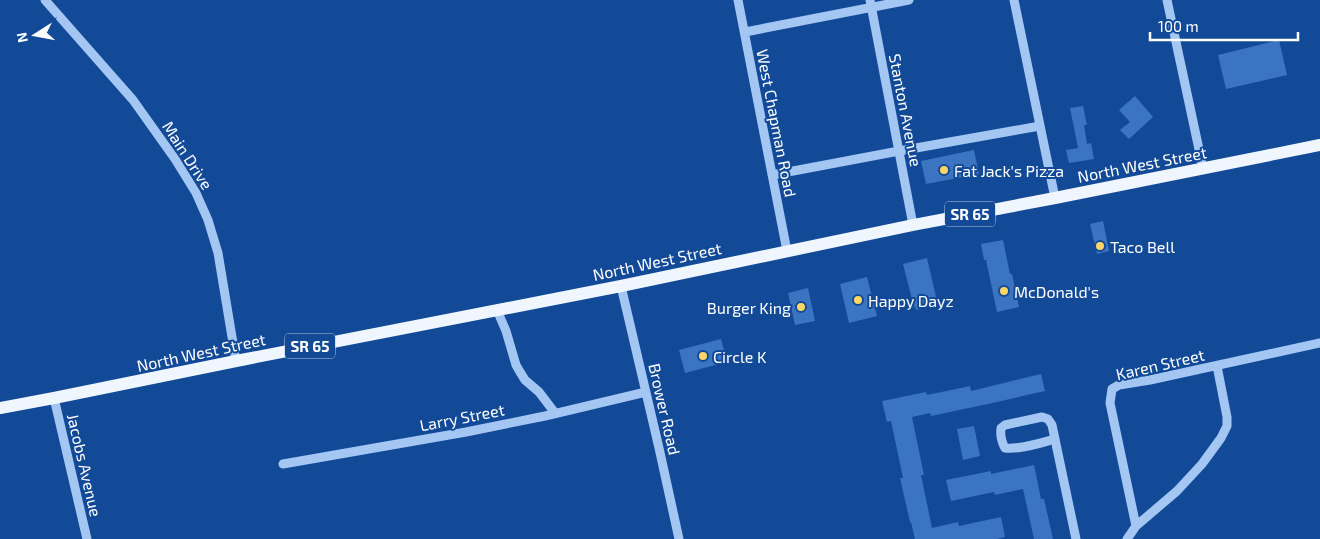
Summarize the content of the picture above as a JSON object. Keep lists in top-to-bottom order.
{
  "streets": {
    "main road": ["North West Street", "SR 65"],
    "street": [
      "Stanton Avenue",
      "West Chapman Road",
      "Main Drive",
      "Karen Street",
      "Brower Road",
      "Larry Street",
      "Jacobs Avenue"
    ]
  },
  "crossings": [
    ["Stanton Avenue", "North West Street"],
    ["West Chapman Road", "North West Street"],
    ["Main Drive", "North West Street"],
    ["North West Street", "Brower Road"],
    ["North West Street", "Jacobs Avenue"],
    ["Brower Road", "Larry Street"]
  ],
  "places": [
    "Fat Jack's Pizza",
    "Taco Bell",
    "McDonald's",
    "Happy Dayz",
    "Burger King",
    "Circle K"
  ],
  "scale_bar": "100 m",
  "north": "left"
}
